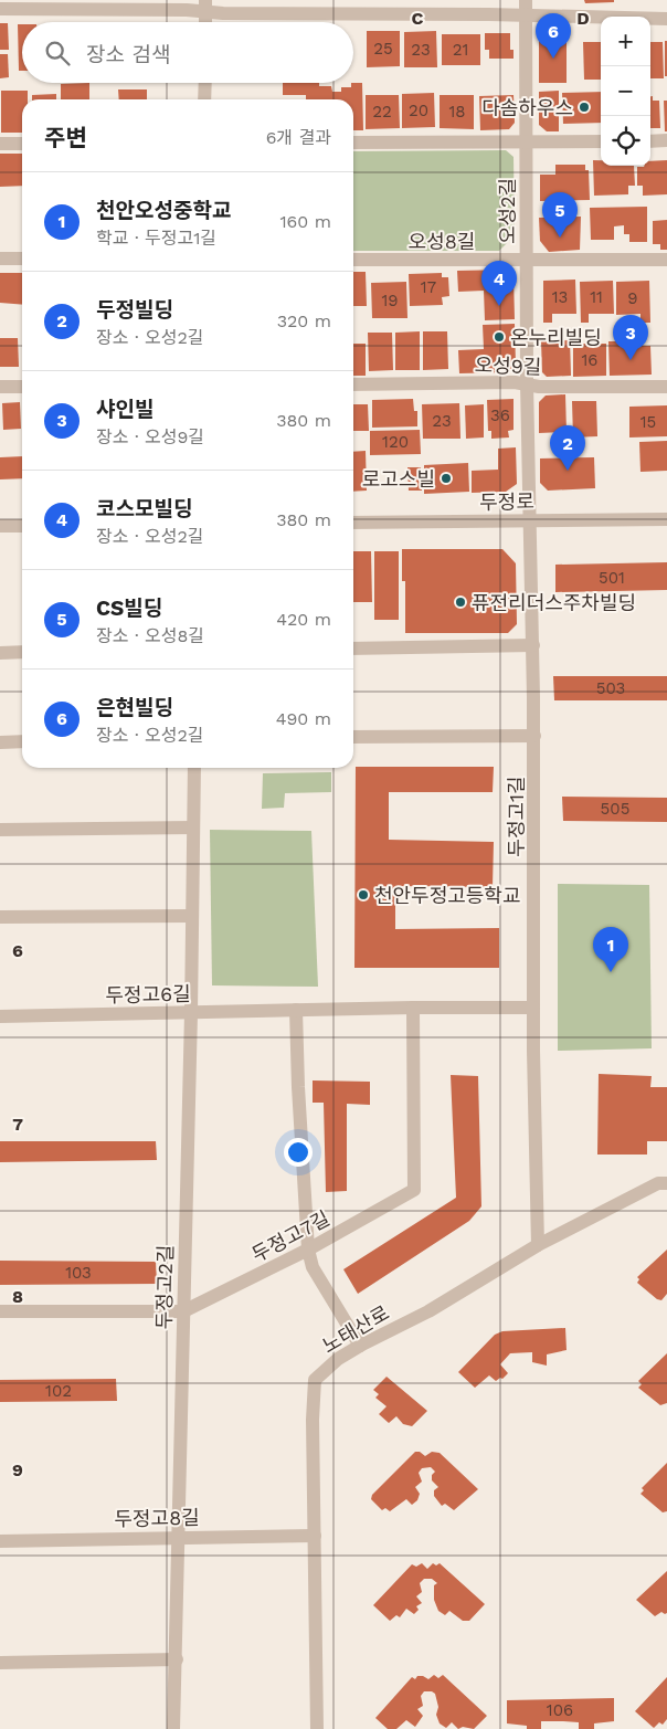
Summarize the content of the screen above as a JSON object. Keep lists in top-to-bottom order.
{
  "streets": {
    "street": [
      "오성2길",
      "오성8길",
      "오성9길",
      "두정로",
      "두정고1길",
      "두정고6길",
      "두정고7길",
      "두정고2길",
      "노태산로",
      "두정고8길"
    ]
  },
  "crossings": [
    ["오성2길", "오성8길"],
    ["오성2길", "오성9길"],
    ["오성2길", "두정로"],
    ["오성2길", "두정고1길"],
    ["두정로", "두정고1길"],
    ["두정고1길", "두정고6길"],
    ["두정고1길", "노태산로"],
    ["두정고6길", "두정고7길"],
    ["두정고6길", "두정고2길"],
    ["두정고7길", "두정고2길"],
    ["두정고2길", "두정고8길"],
    ["노태산로", "두정고8길"]
  ],
  "places": [
    "다솜하우스",
    "온누리빌딩",
    "로고스빌",
    "퓨전리더스주차빌딩",
    "천안두정고등학교"
  ],
  "house_numbers": [
    "25",
    "23",
    "21",
    "20",
    "22",
    "18",
    "17",
    "13",
    "11",
    "9",
    "19",
    "16",
    "36",
    "23",
    "15",
    "120",
    "501",
    "503",
    "505",
    "103",
    "102",
    "106"
  ],
  "page": {
    "pins": [
      "6",
      "5",
      "4",
      "3",
      "2",
      "1"
    ],
    "map_buttons": ["+", "−"],
    "search": "장소 검색",
    "heading": ["주변", "6개 결과"],
    "list": [
      {
        "mark": "1",
        "name": "천안오성중학교",
        "note": "학교 · 두정고1길",
        "value": "160 m"
      },
      {
        "mark": "2",
        "name": "두정빌딩",
        "note": "장소 · 오성2길",
        "value": "320 m"
      },
      {
        "mark": "3",
        "name": "샤인빌",
        "note": "장소 · 오성9길",
        "value": "380 m"
      },
      {
        "mark": "4",
        "name": "코스모빌딩",
        "note": "장소 · 오성2길",
        "value": "380 m"
      },
      {
        "mark": "5",
        "name": "CS빌딩",
        "note": "장소 · 오성8길",
        "value": "420 m"
      },
      {
        "mark": "6",
        "name": "은현빌딩",
        "note": "장소 · 오성2길",
        "value": "490 m"
      }
    ]
  },
  "grid": {
    "columns": ["C", "D"],
    "rows": [
      "6",
      "7",
      "8",
      "9"
    ]
  }
}
